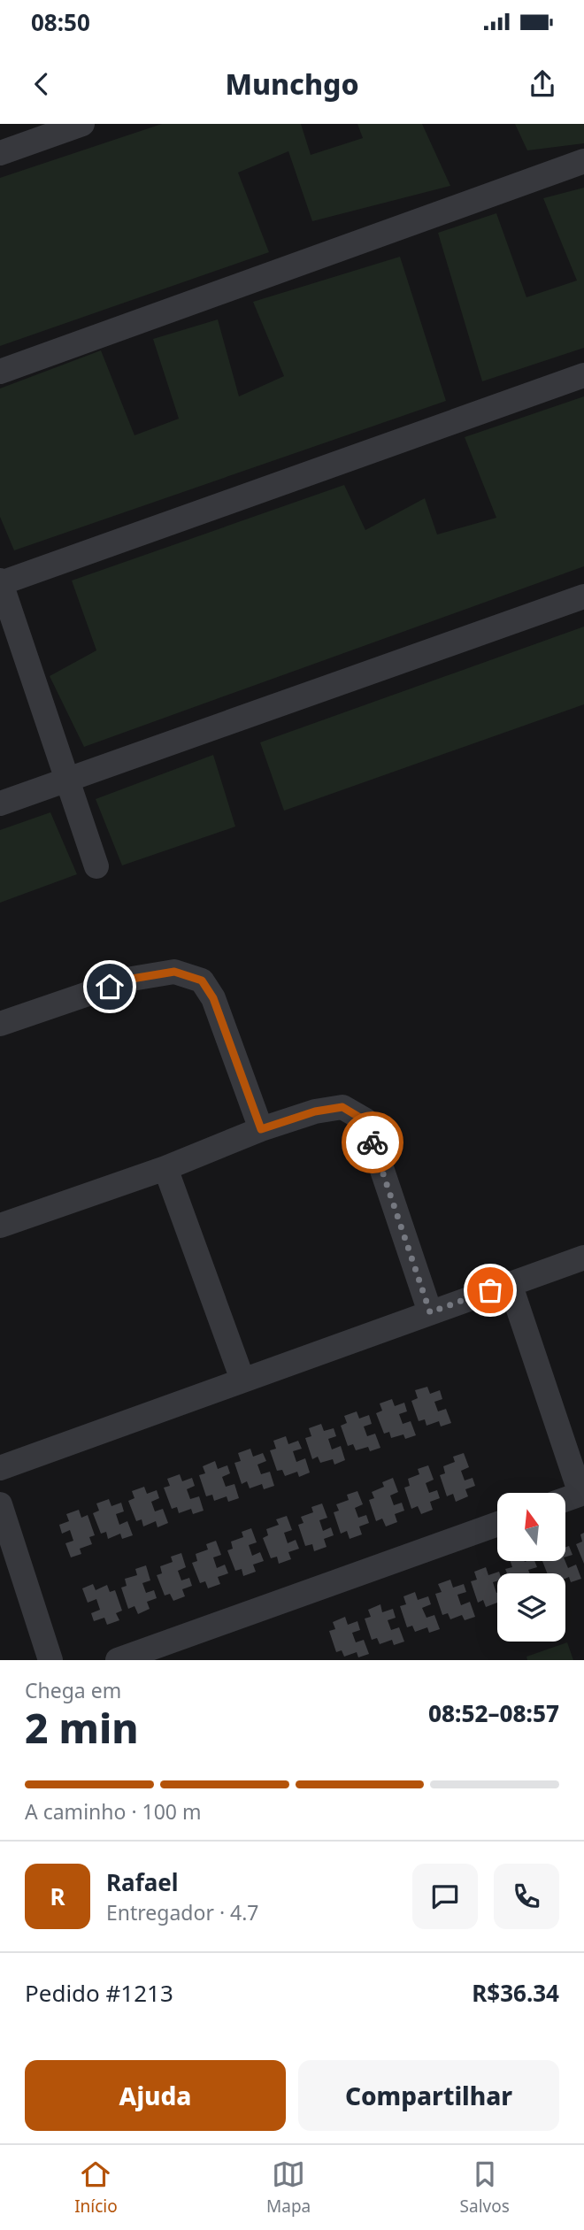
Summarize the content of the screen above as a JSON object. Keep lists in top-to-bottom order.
{
  "north": "top",
  "page": {
    "status": "08:50",
    "header": "Munchgo",
    "heading": ["2 min", "Chega em", "08:52–08:57"],
    "panel": [
      "Rafael",
      "Entregador · 4.7",
      "Pedido #1213",
      "R$36.34"
    ],
    "bar": "A caminho · 100 m",
    "round": "R",
    "buttons": ["Ajuda", "Compartilhar"],
    "tabs": ["Início", "Mapa", "Salvos"]
  }
}
